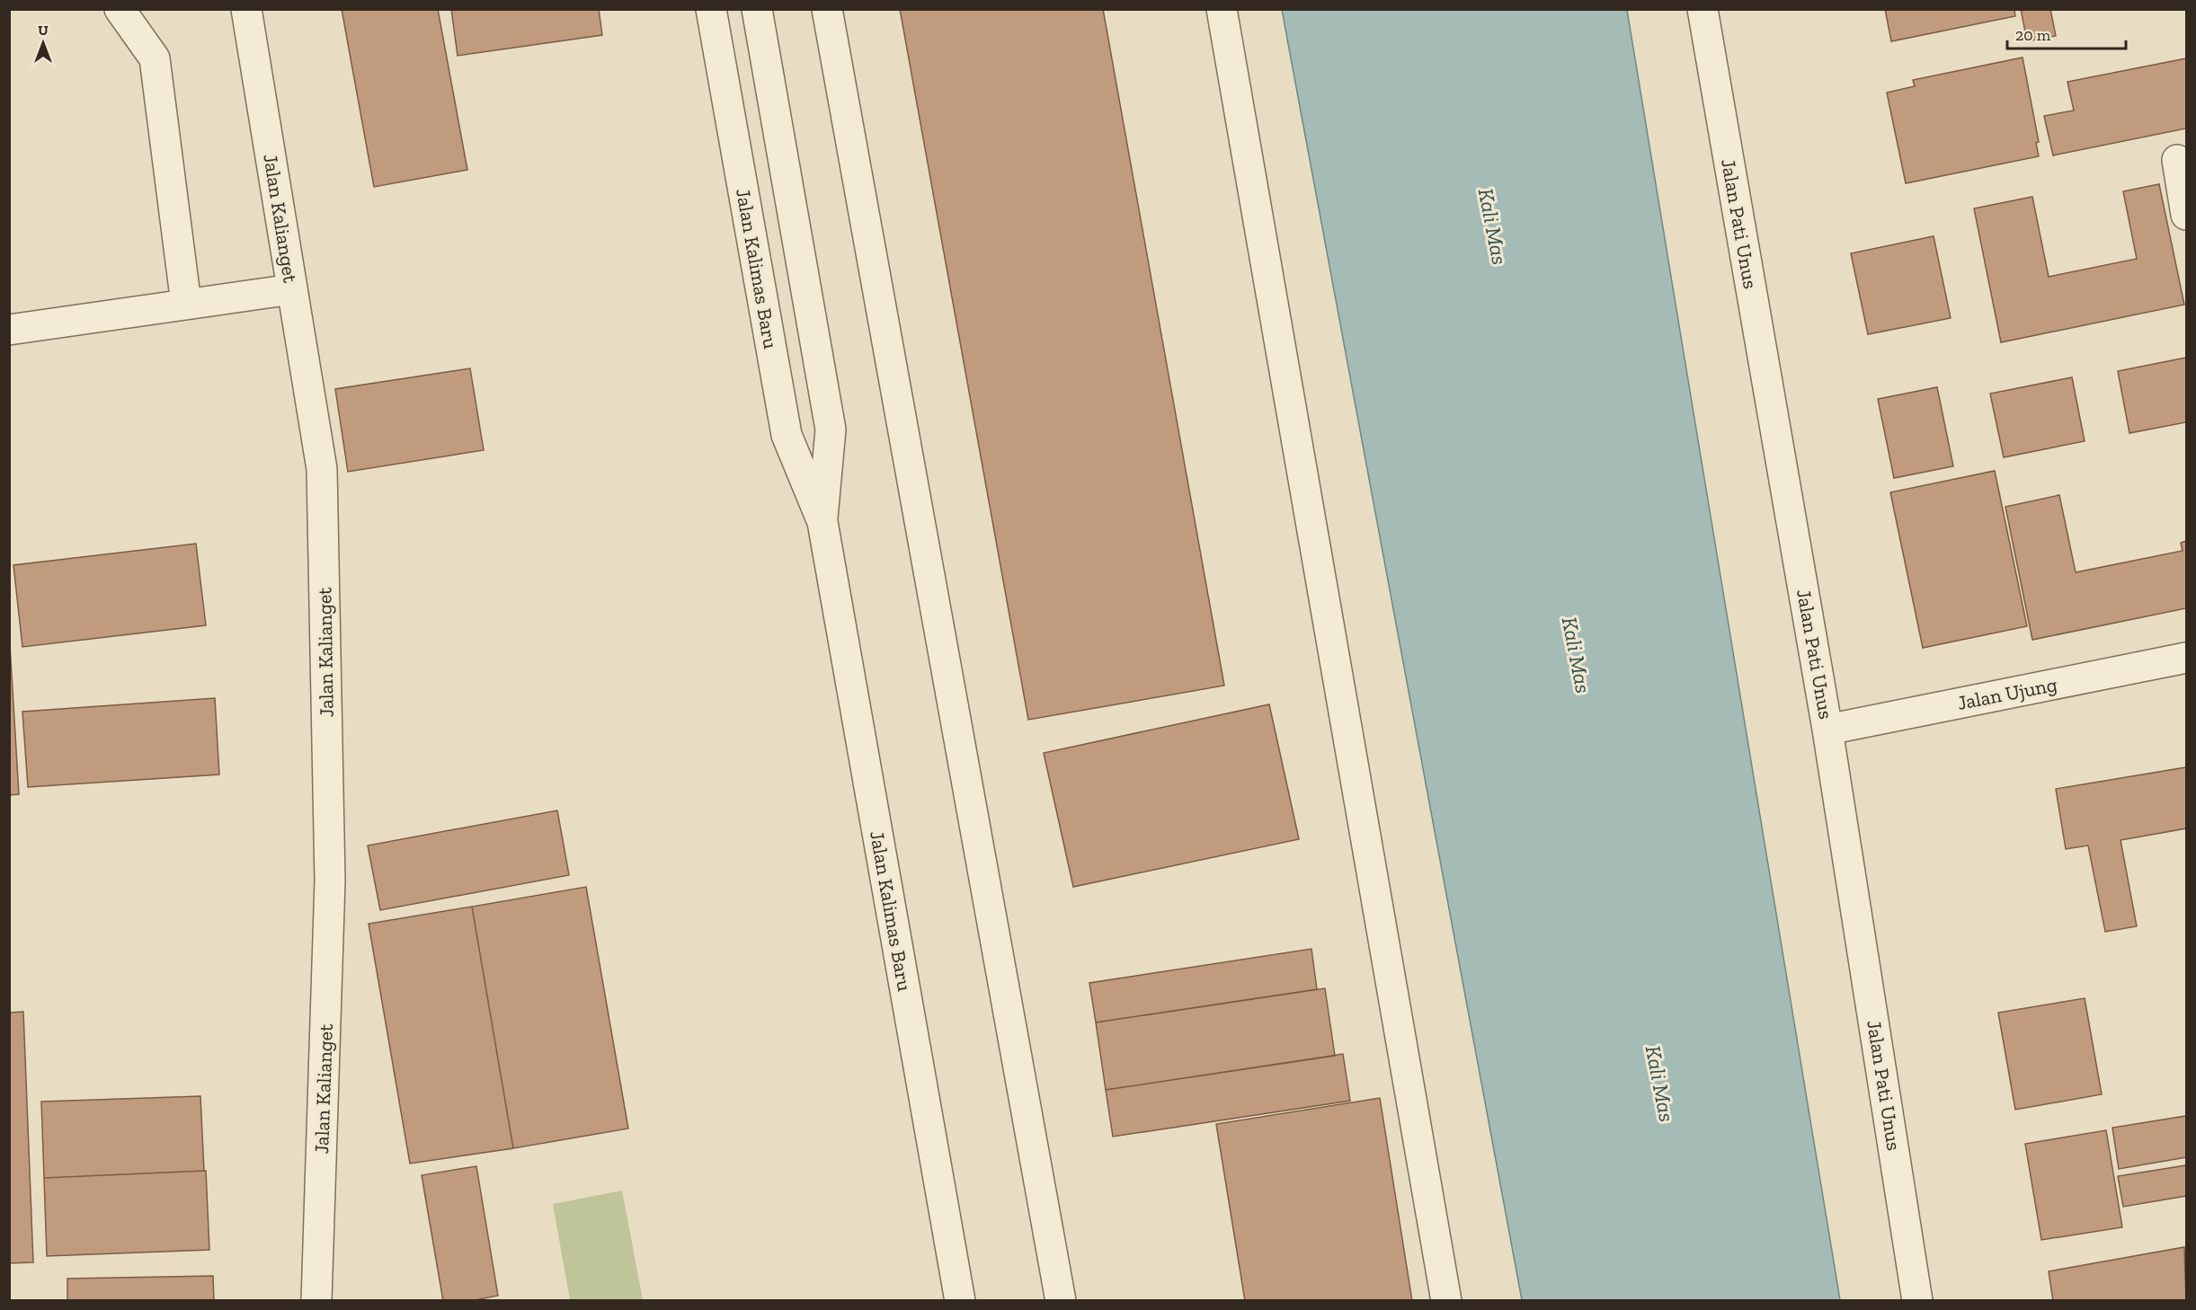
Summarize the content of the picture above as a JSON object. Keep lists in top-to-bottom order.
{
  "streets": {
    "street": [
      "Jalan Kalianget",
      "Jalan Pati Unus",
      "Jalan Kalimas Baru",
      "Jalan Ujung"
    ]
  },
  "crossings": [
    ["Jalan Pati Unus", "Jalan Ujung"]
  ],
  "water": ["Kali Mas"],
  "scale_bar": "20 m",
  "north": "top"
}
